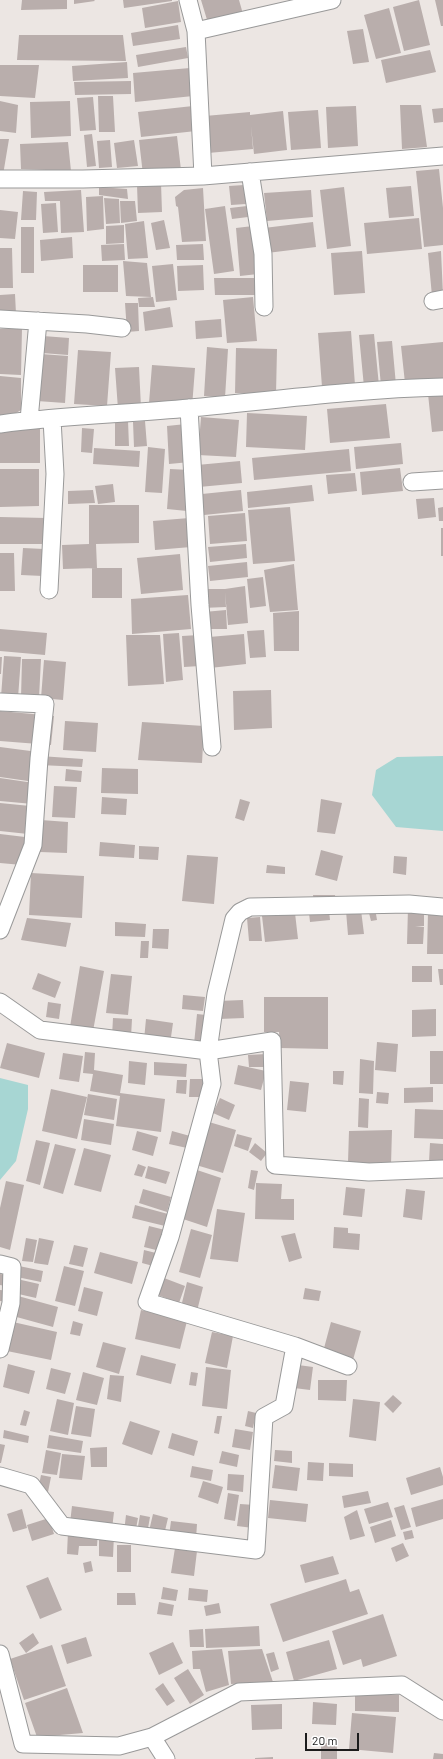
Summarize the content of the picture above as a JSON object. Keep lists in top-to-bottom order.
{
  "scale_bar": "20 m"
}
